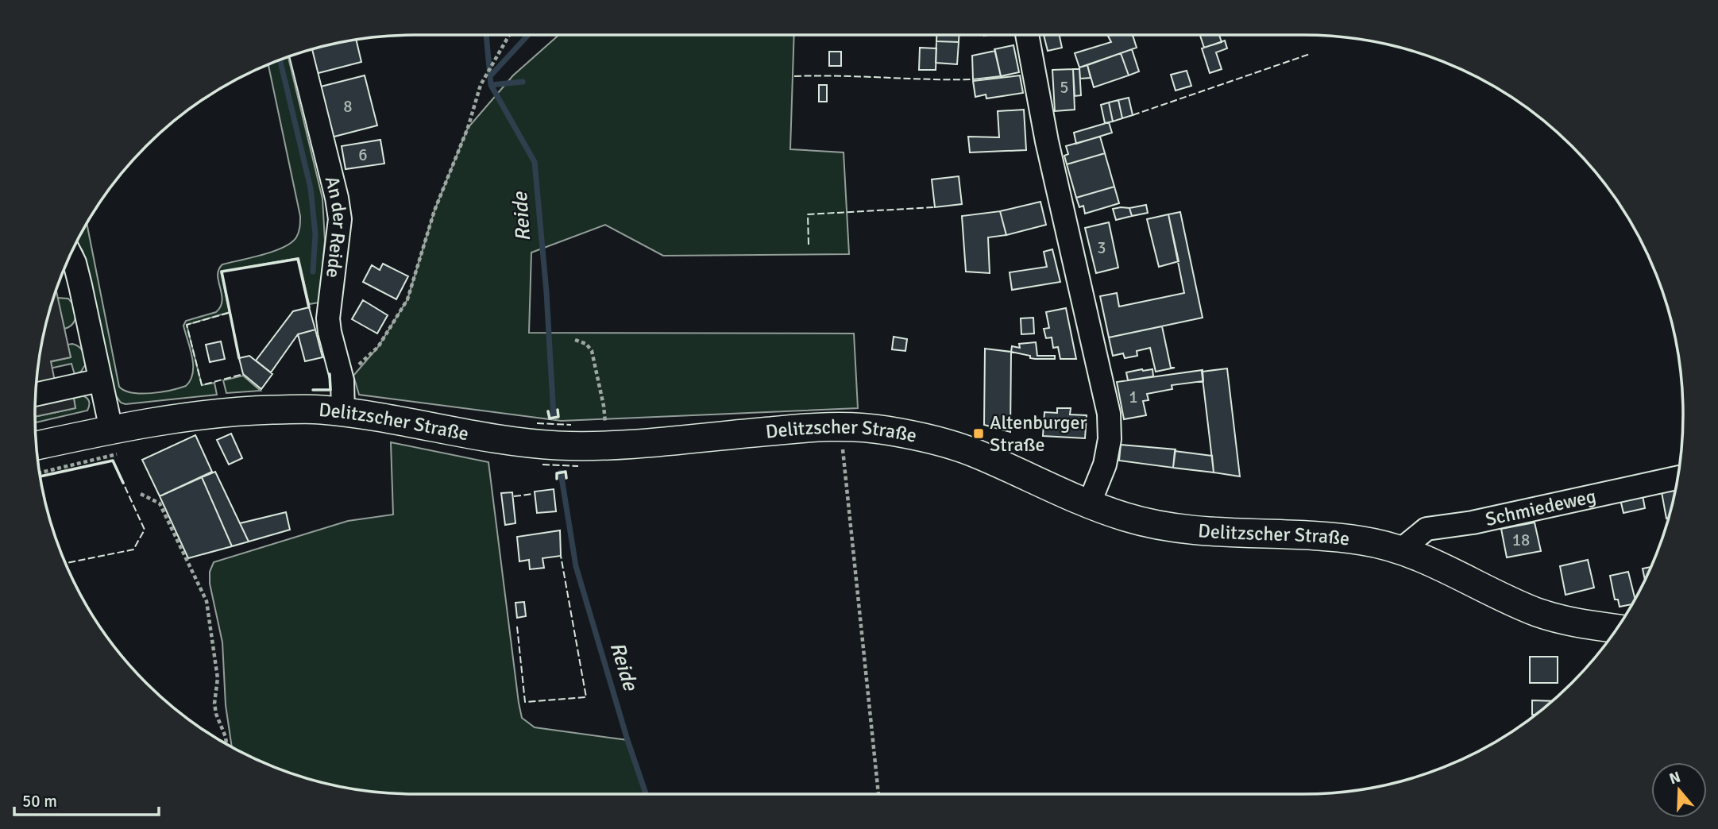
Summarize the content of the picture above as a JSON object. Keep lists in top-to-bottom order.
{
  "streets": {
    "main road": ["Delitzscher Straße"],
    "street": ["An der Reide", "Schmiedeweg"]
  },
  "crossings": [
    ["An der Reide", "Delitzscher Straße"],
    ["Delitzscher Straße", "Schmiedeweg"]
  ],
  "water": ["Reide"],
  "places": {
    "transit": ["Altenburger Straße"]
  },
  "house_numbers": [
    "5",
    "8",
    "6",
    "3",
    "1",
    "18"
  ],
  "scale_bar": "50 m",
  "north": "top"
}
